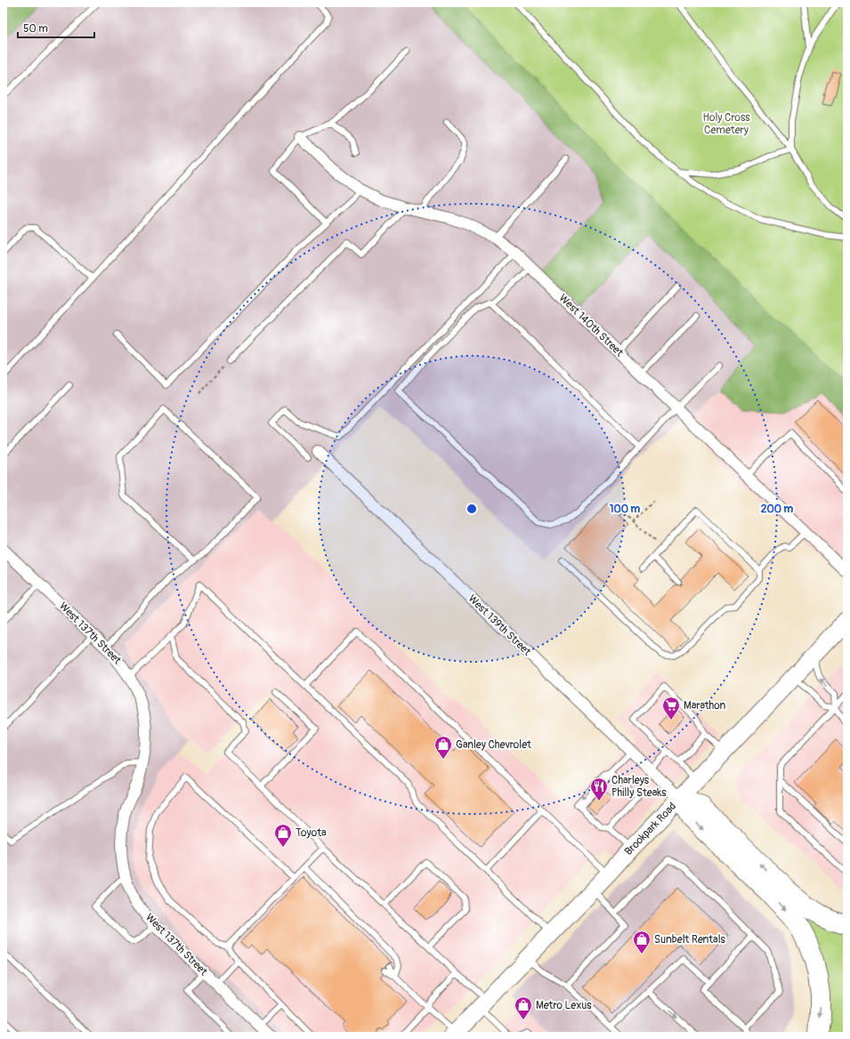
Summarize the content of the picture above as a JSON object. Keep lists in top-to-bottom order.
{
  "streets": {
    "main road": ["Brookpark Road"],
    "street": ["West 140th Street", "West 139th Street", "West 137th Street"]
  },
  "crossings": [
    ["West 139th Street", "Brookpark Road"]
  ],
  "parks": ["Holy Cross Cemetery"],
  "places": {
    "supermarket": ["Marathon"],
    "shop": [
      "Ganley Chevrolet",
      "Toyota",
      "Sunbelt Rentals",
      "Metro Lexus"
    ],
    "restaurant": ["Charleys Philly Steaks"]
  },
  "scale_bar": "50 m",
  "rings": ["100 m", "200 m"]
}
